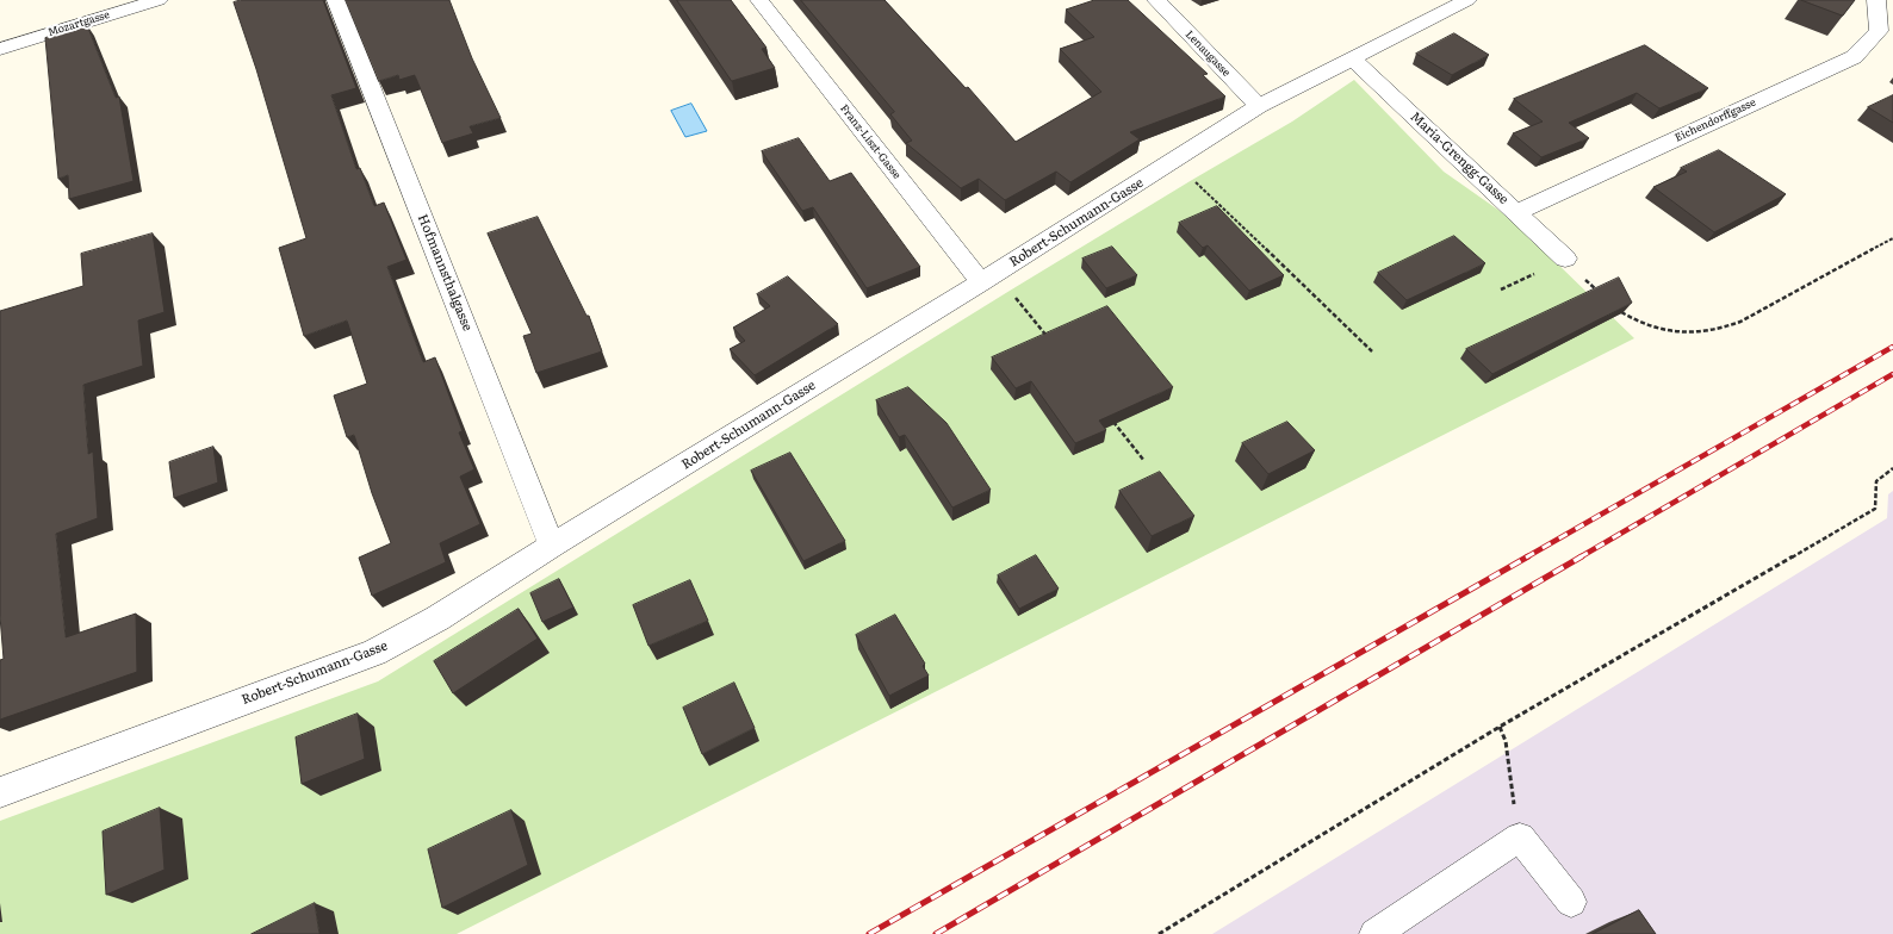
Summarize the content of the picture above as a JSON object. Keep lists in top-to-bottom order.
{
  "streets": {
    "street": [
      "Mozartgasse",
      "Lenaugasse",
      "Eichendorffgasse",
      "Franz-Liszt-Gasse",
      "Maria-Grengg-Gasse",
      "Robert-Schumann-Gasse",
      "Hofmannsthalgasse"
    ]
  },
  "crossings": [
    ["Lenaugasse", "Robert-Schumann-Gasse"],
    ["Eichendorffgasse", "Maria-Grengg-Gasse"],
    ["Franz-Liszt-Gasse", "Robert-Schumann-Gasse"],
    ["Maria-Grengg-Gasse", "Robert-Schumann-Gasse"],
    ["Robert-Schumann-Gasse", "Hofmannsthalgasse"]
  ]
}
